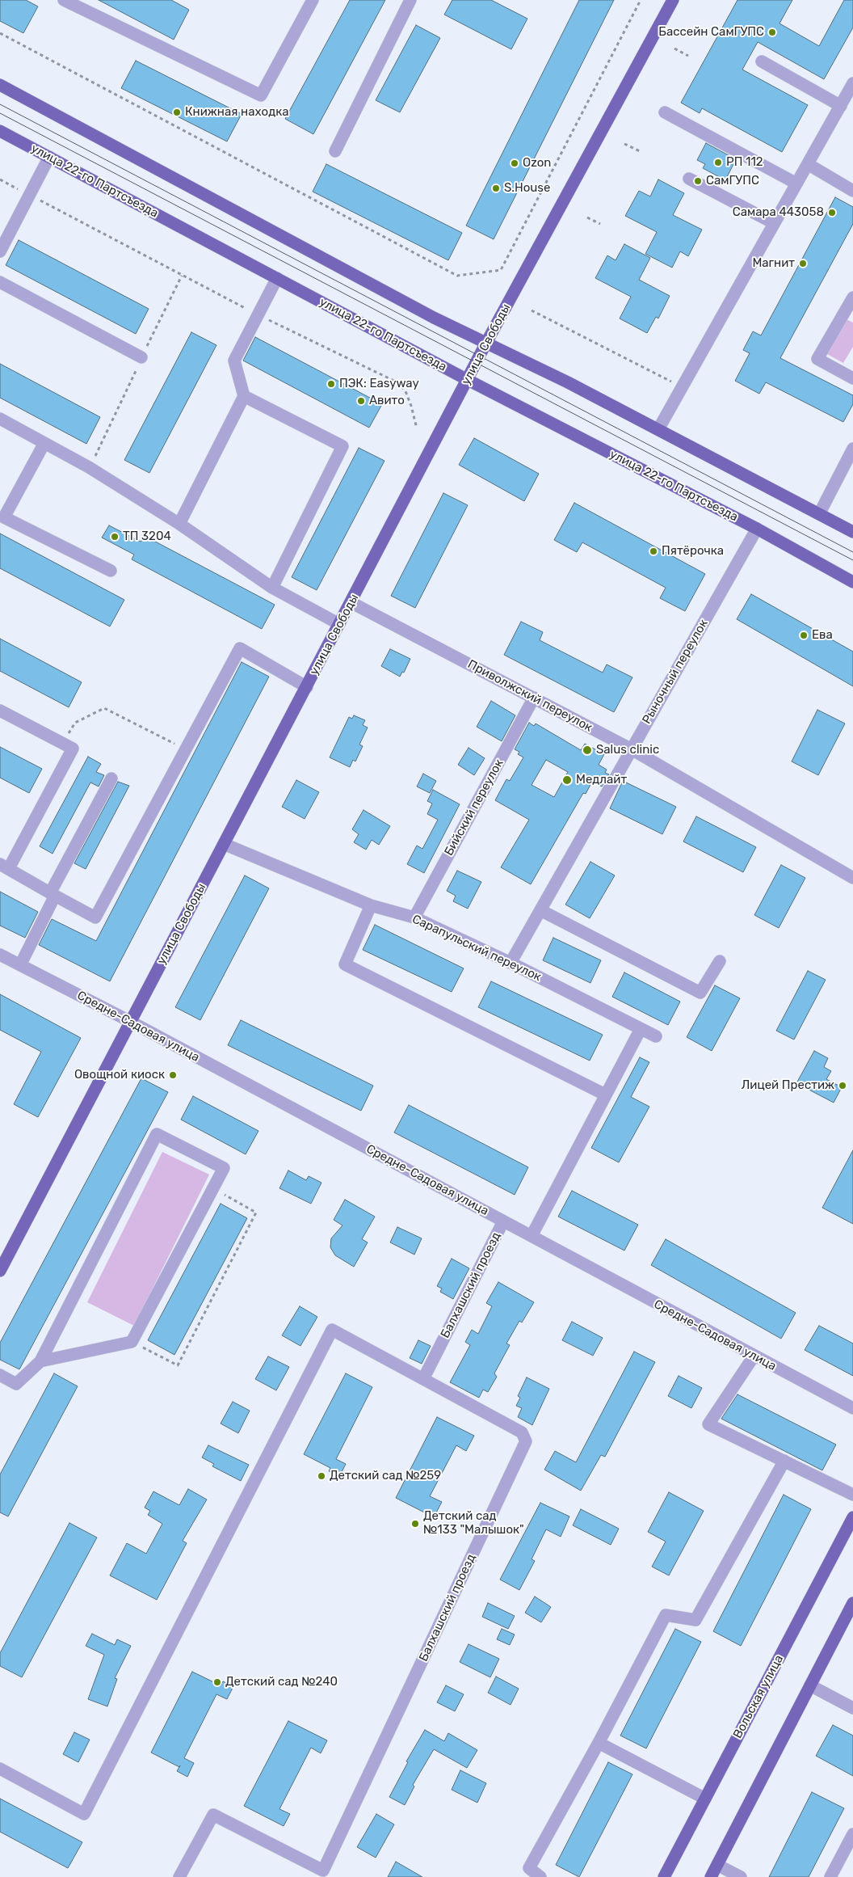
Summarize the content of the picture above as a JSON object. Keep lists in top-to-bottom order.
{
  "streets": {
    "main road": ["улица 22-го Партсъезда", "улица Свободы", "Вольская улица"],
    "street": [
      "Рыночный переулок",
      "Приволжский переулок",
      "Бийский переулок",
      "Сарапульский переулок",
      "Средне-Садовая улица",
      "Балхашский проезд"
    ]
  },
  "crossings": [
    ["улица 22-го Партсъезда", "улица Свободы"],
    ["улица 22-го Партсъезда", "Рыночный переулок"],
    ["улица Свободы", "Приволжский переулок"],
    ["улица Свободы", "Сарапульский переулок"],
    ["улица Свободы", "Средне-Садовая улица"],
    ["Рыночный переулок", "Приволжский переулок"],
    ["Рыночный переулок", "Сарапульский переулок"],
    ["Приволжский переулок", "Бийский переулок"],
    ["Бийский переулок", "Сарапульский переулок"],
    ["Средне-Садовая улица", "Балхашский проезд"]
  ],
  "places": [
    "Бассейн СамГУПС",
    "Книжная находка",
    "РП 112",
    "Ozon",
    "СамГУПС",
    "S.House",
    "Самара 443058",
    "Магнит",
    "ПЭК: Easyway",
    "Авито",
    "ТП 3204",
    "Пятёрочка",
    "Ева",
    "Salus clinic",
    "Медлайт",
    "Овощной киоск",
    "Лицей Престиж",
    "Детский сад №259",
    "Детский сад №133 \"Малышок\"",
    "Детский сад №240"
  ]
}
